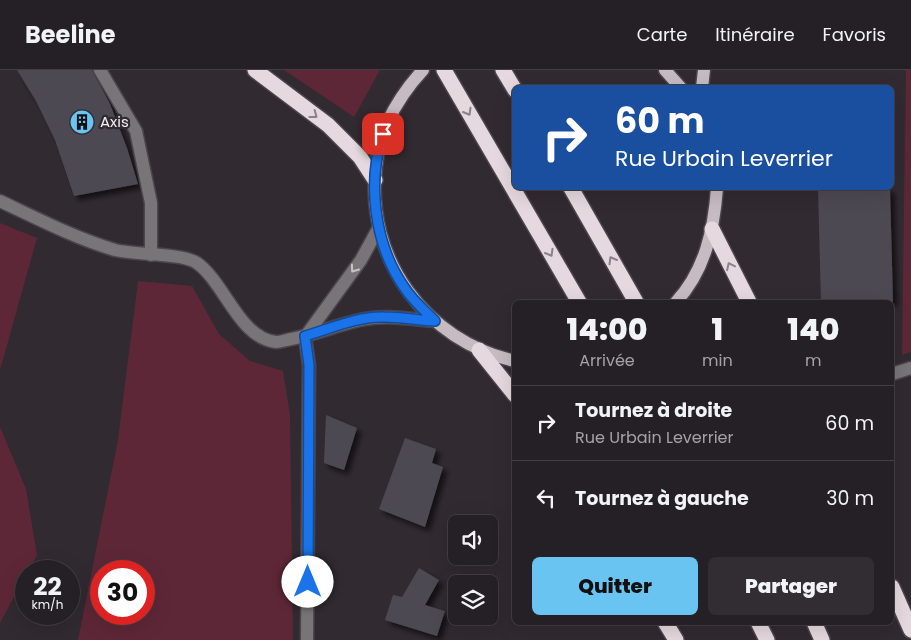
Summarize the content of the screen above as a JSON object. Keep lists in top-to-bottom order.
{
  "places": {
    "building": ["Axis"]
  },
  "page": {
    "header": "Beeline",
    "nav": ["Carte", "Itinéraire", "Favoris"],
    "turn": ["60 m", "Rue Urbain Leverrier"],
    "eta": [
      "14:00",
      "Arrivée",
      "1",
      "min",
      "140",
      "m"
    ],
    "list": [
      {
        "name": "Tournez à droite",
        "note": "Rue Urbain Leverrier",
        "value": "60 m"
      },
      {
        "name": "Tournez à gauche",
        "value": "30 m"
      }
    ],
    "buttons": ["Quitter", "Partager"],
    "speed": "22 km/h",
    "limit": "30"
  }
}
